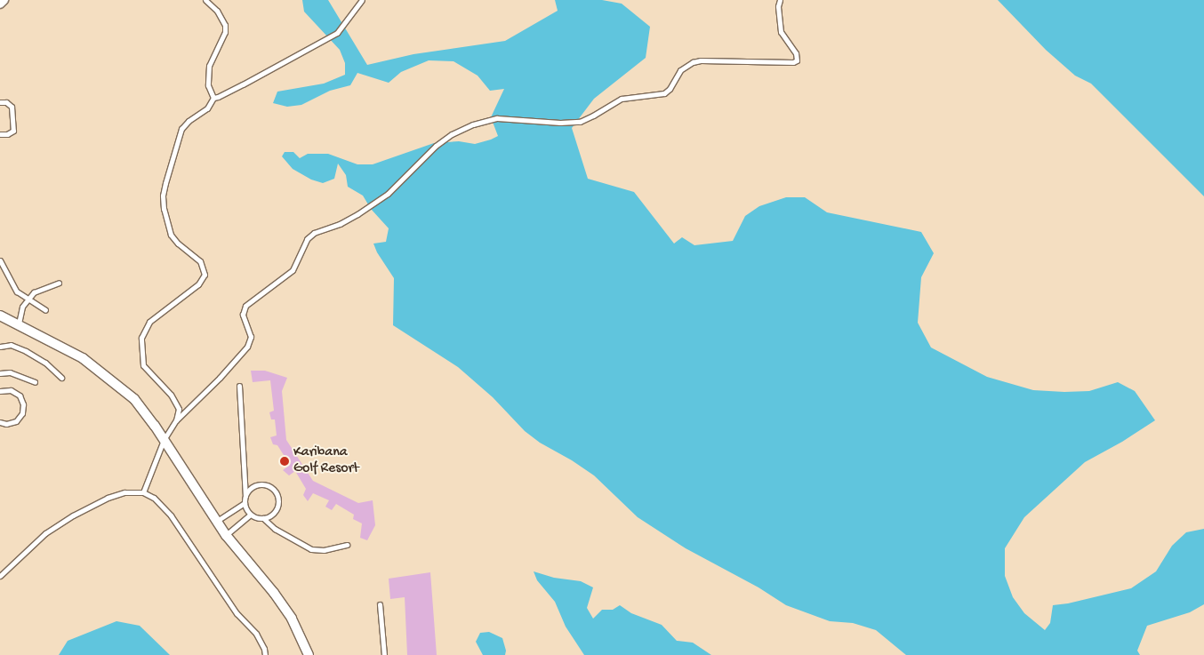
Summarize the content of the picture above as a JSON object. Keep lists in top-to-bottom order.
{
  "places": ["Karibana Golf Resort"]
}
